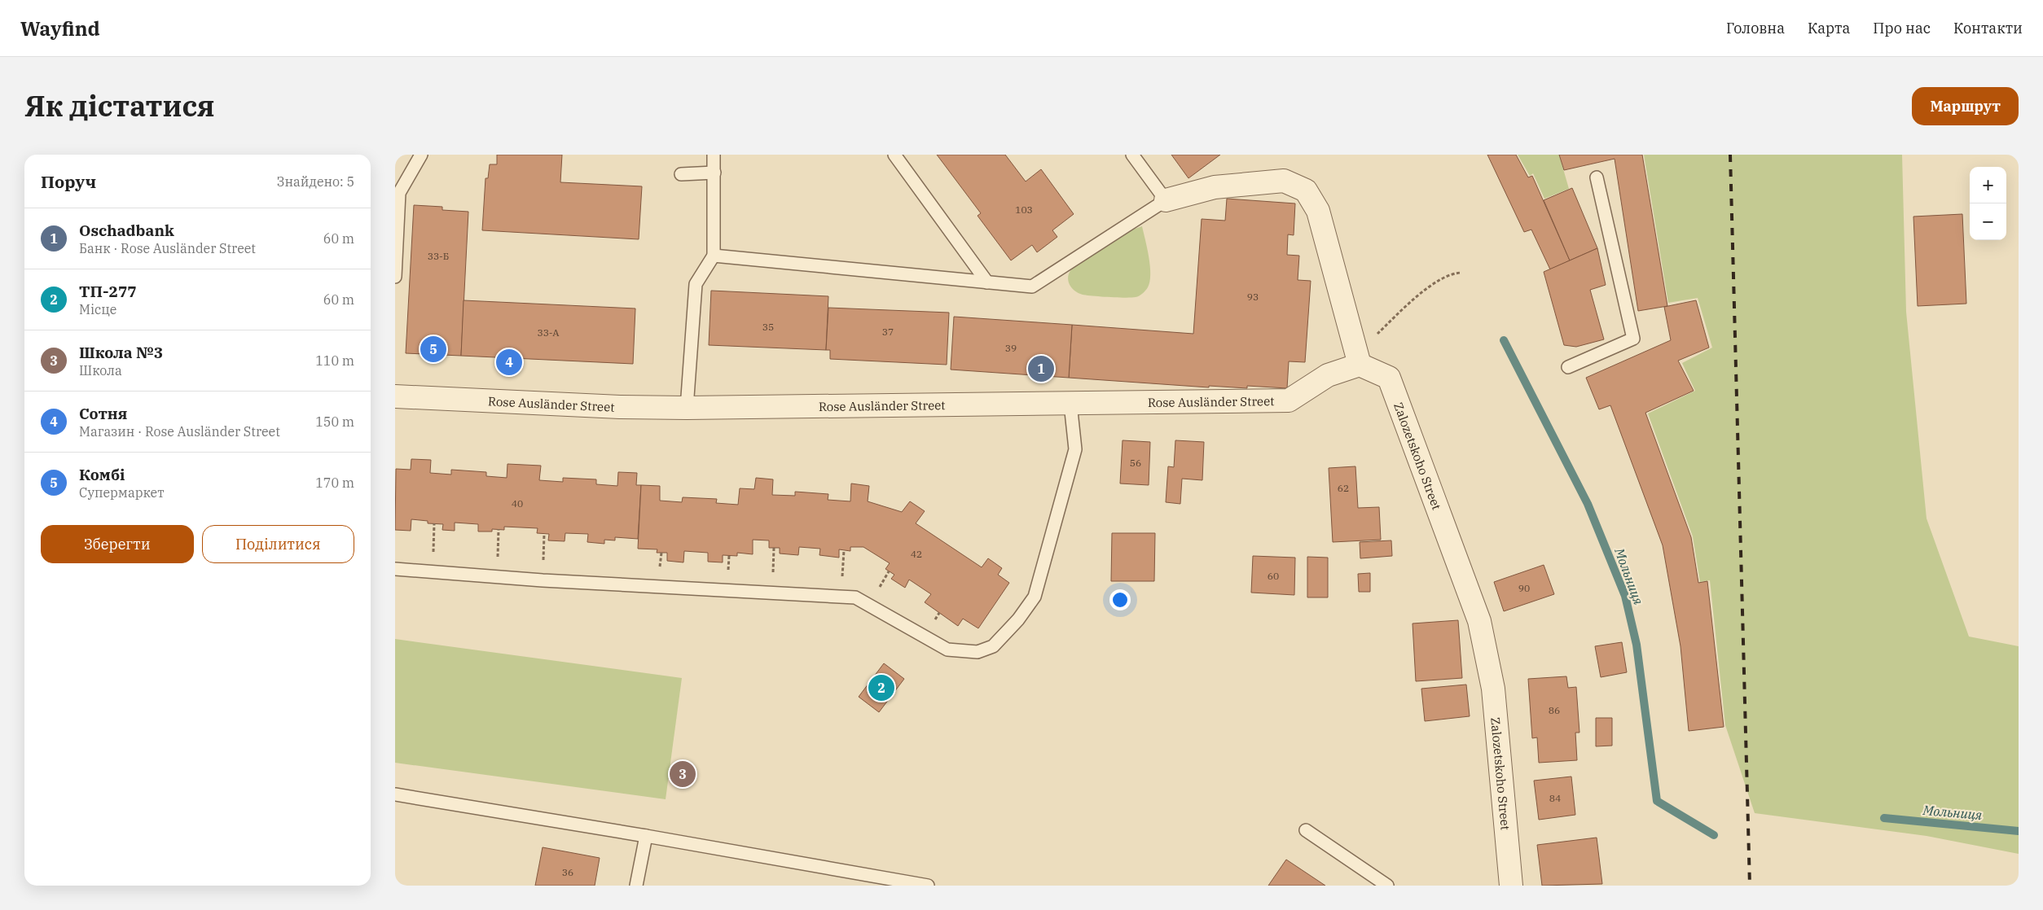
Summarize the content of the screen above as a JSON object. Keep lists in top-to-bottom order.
{
  "streets": {
    "street": ["Rose Ausländer Street", "Zalozetskoho Street"]
  },
  "crossings": [
    ["Rose Ausländer Street", "Zalozetskoho Street"]
  ],
  "water": ["Мольниця"],
  "house_numbers": [
    "103",
    "33-Б",
    "93",
    "35",
    "37",
    "33-А",
    "39",
    "56",
    "62",
    "40",
    "42",
    "60",
    "90",
    "86",
    "84",
    "36"
  ],
  "page": {
    "header": "Wayfind",
    "nav": [
      "Головна",
      "Карта",
      "Про нас",
      "Контакти"
    ],
    "title": "Як дістатися",
    "buttons": [
      "Маршрут",
      ["Зберегти", "Поділитися"]
    ],
    "heading": ["Поруч", "Знайдено: 5"],
    "map_buttons": ["+", "−"],
    "list": [
      {
        "mark": "1",
        "name": "Oschadbank",
        "note": "Банк · Rose Ausländer Street",
        "value": "60 m"
      },
      {
        "mark": "2",
        "name": "ТП-277",
        "note": "Місце",
        "value": "60 m"
      },
      {
        "mark": "3",
        "name": "Школа №3",
        "note": "Школа",
        "value": "110 m"
      },
      {
        "mark": "4",
        "name": "Сотня",
        "note": "Магазин · Rose Ausländer Street",
        "value": "150 m"
      },
      {
        "mark": "5",
        "name": "Комбі",
        "note": "Супермаркет",
        "value": "170 m"
      }
    ],
    "pins": [
      "5",
      "4",
      "1",
      "2",
      "3"
    ]
  }
}
